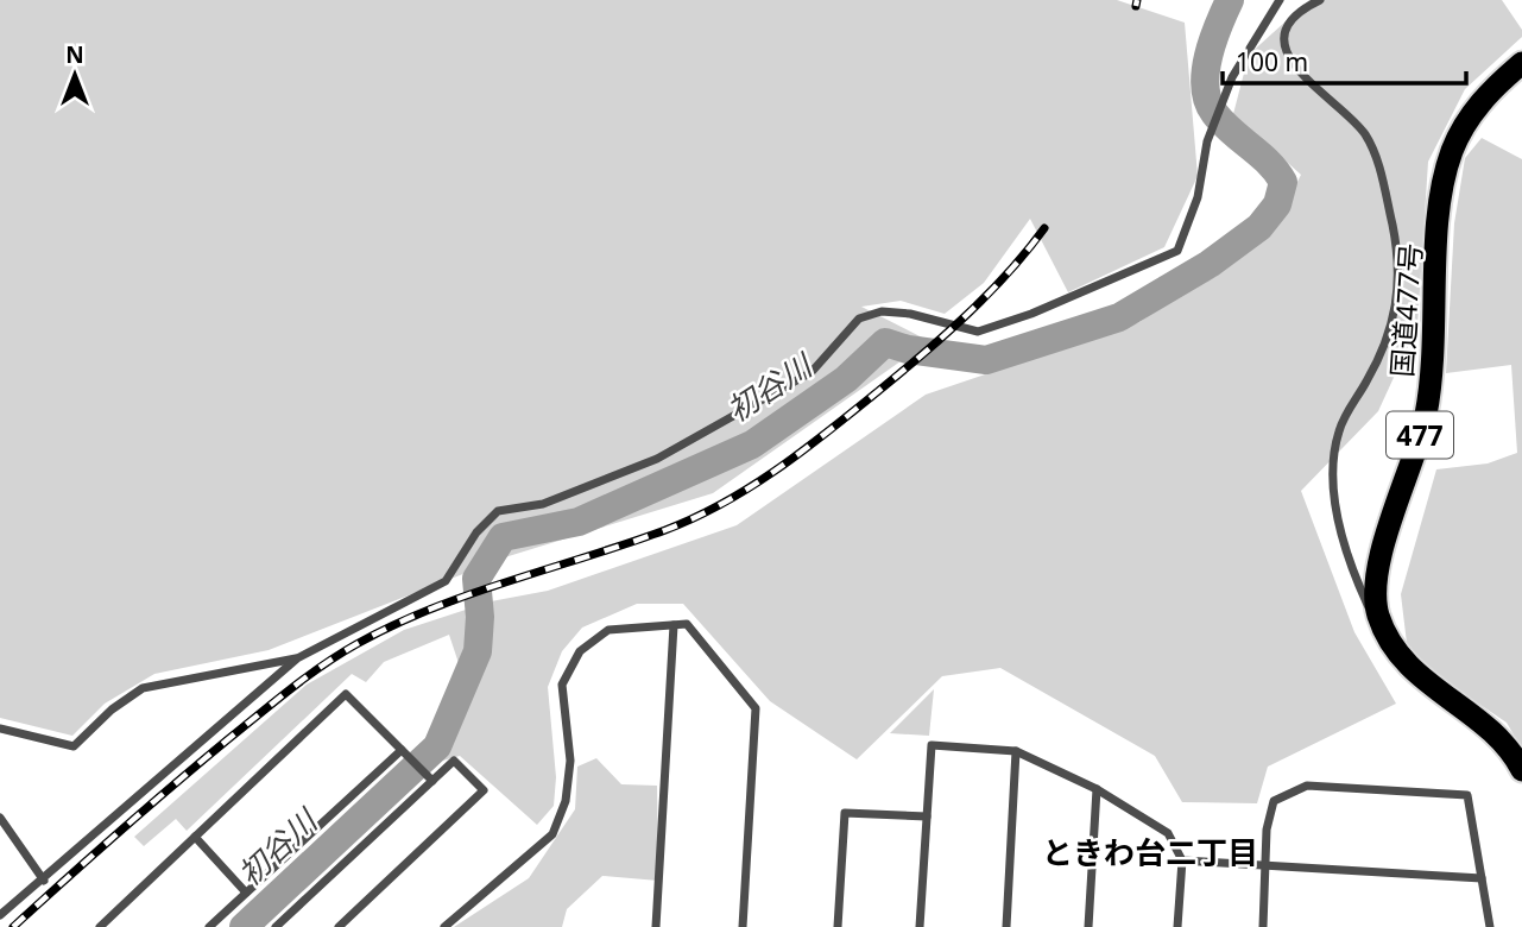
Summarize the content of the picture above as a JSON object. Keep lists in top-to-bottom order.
{
  "streets": {
    "highway": ["国道477号", "477"]
  },
  "districts": ["ときわ台二丁目"],
  "water": ["初谷川"],
  "scale_bar": "100 m",
  "north": "top"
}
